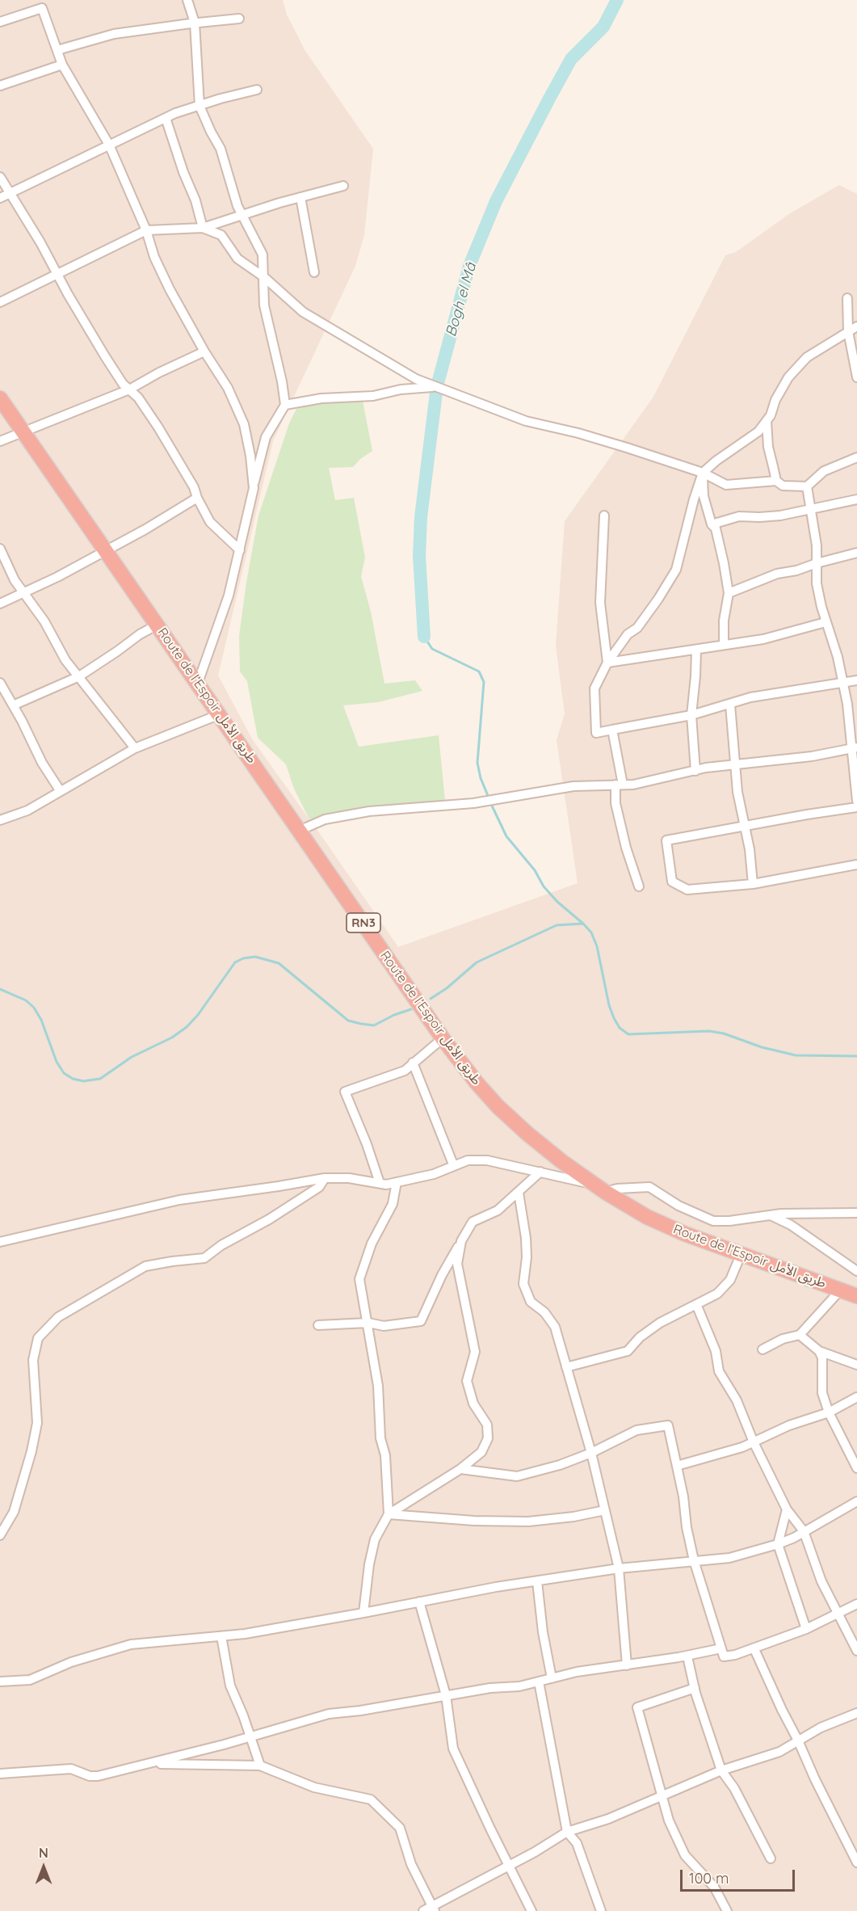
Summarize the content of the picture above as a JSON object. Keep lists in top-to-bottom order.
{
  "streets": {
    "highway": ["Route de l’Espoir طريق الأمل", "RN3"]
  },
  "water": ["Bogh el Mâ"],
  "scale_bar": "100 m",
  "north": "top"
}
